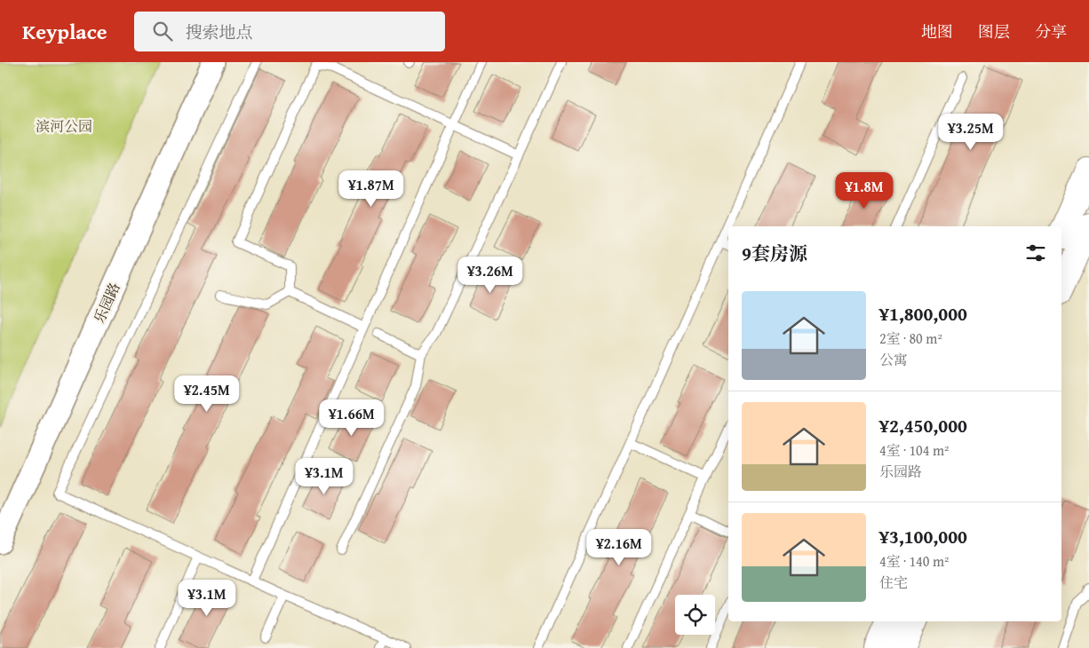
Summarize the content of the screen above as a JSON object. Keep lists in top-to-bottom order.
{
  "streets": {
    "street": ["乐园路"]
  },
  "parks": ["滨河公园"],
  "page": {
    "header": "Keyplace",
    "search": "搜索地点",
    "nav": ["地图", "图层", "分享"],
    "price": [
      "¥3.25M",
      "¥1.87M",
      "¥1.8M",
      "¥3.26M",
      "¥2.45M",
      "¥1.66M",
      "¥3.1M",
      "¥2.16M",
      "¥3.1M"
    ],
    "heading": "9套房源",
    "list": [
      {
        "name": "¥1,800,000",
        "note": "2室 · 80 m² · 公寓"
      },
      {
        "name": "¥2,450,000",
        "note": "4室 · 104 m² · 乐园路"
      },
      {
        "name": "¥3,100,000",
        "note": "4室 · 140 m² · 住宅"
      }
    ]
  }
}
